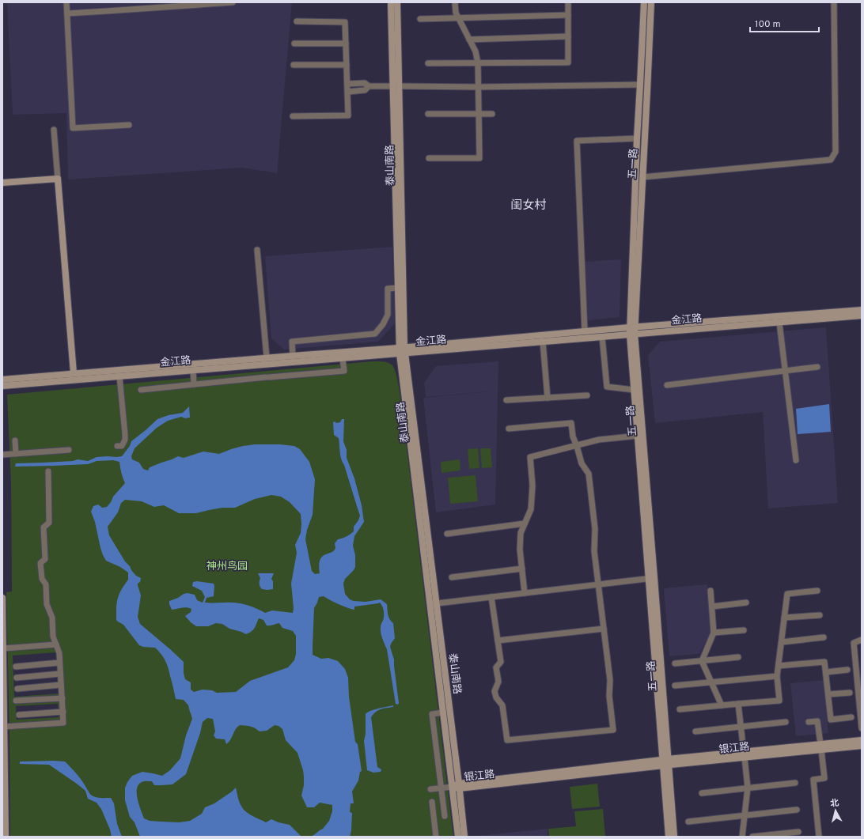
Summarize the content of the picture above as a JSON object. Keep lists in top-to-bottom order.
{
  "streets": {
    "street": [
      "五一路",
      "泰山南路",
      "金江路",
      "银江路"
    ]
  },
  "crossings": [
    ["五一路", "金江路"],
    ["五一路", "银江路"],
    ["泰山南路", "金江路"],
    ["泰山南路", "银江路"]
  ],
  "districts": ["闺女村"],
  "parks": ["神州鸟园"],
  "scale_bar": "100 m",
  "north": "top"
}
